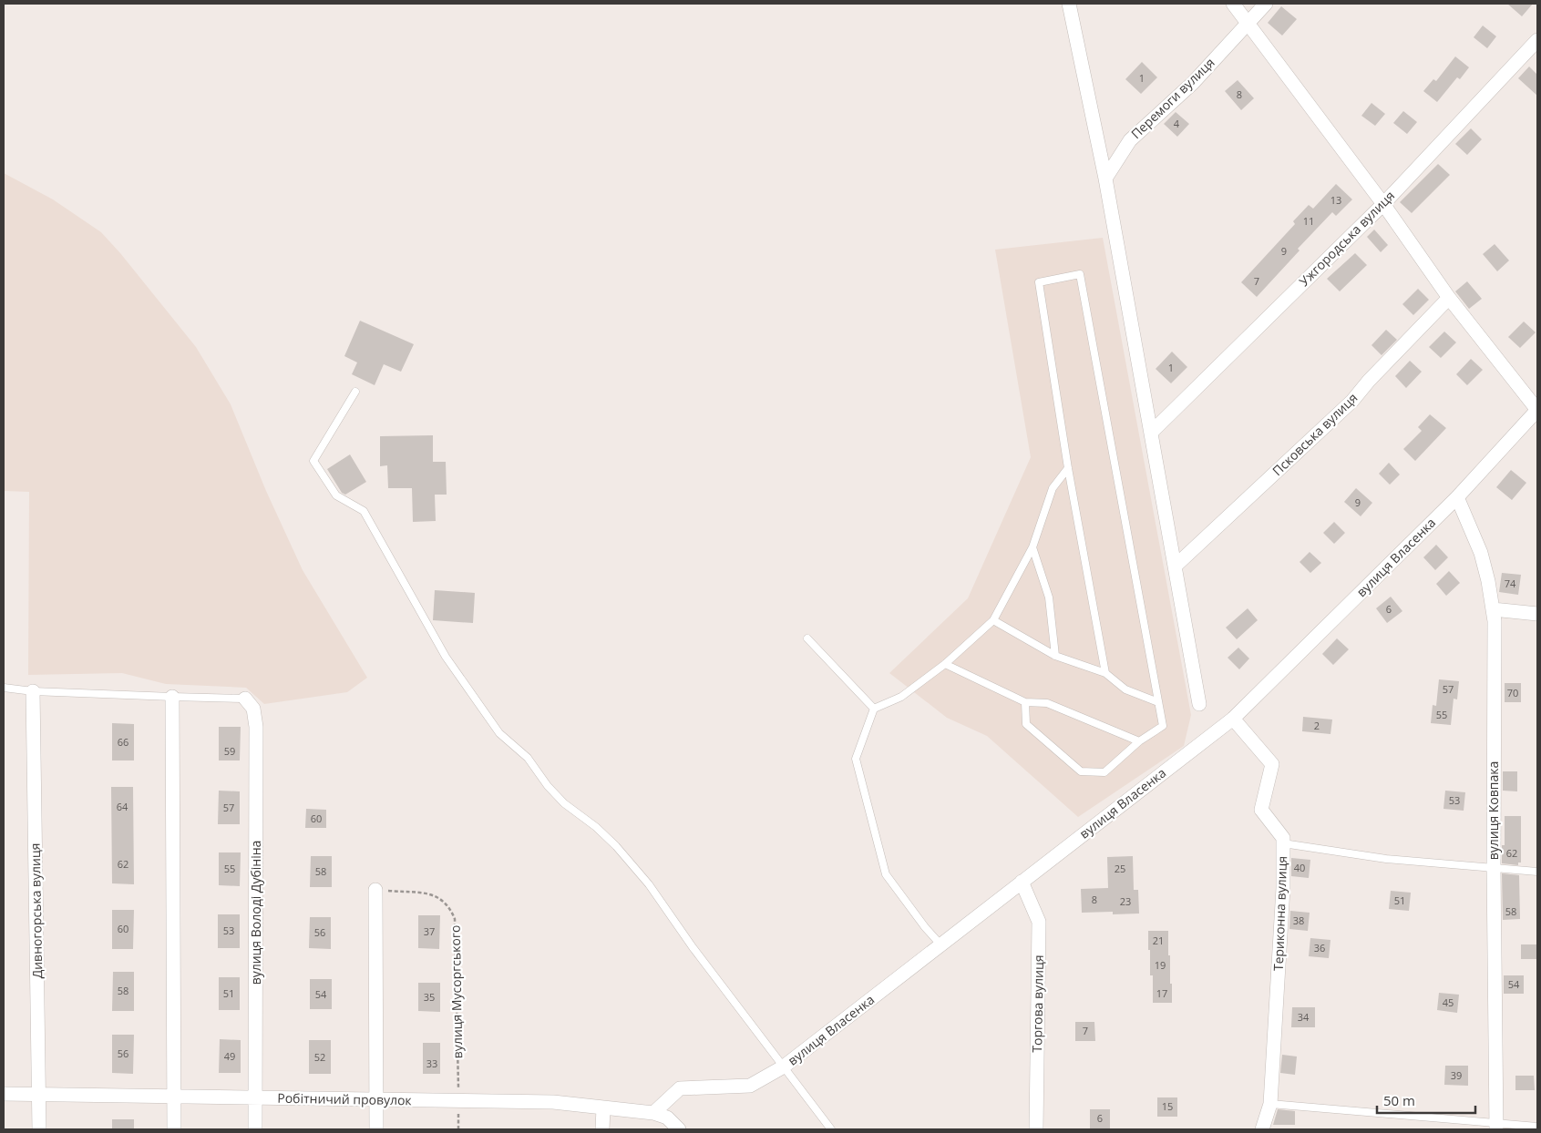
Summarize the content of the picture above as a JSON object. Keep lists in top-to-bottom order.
{
  "streets": {
    "street": [
      "Перемоги вулиця",
      "Ужгородська вулиця",
      "Псковська вулиця",
      "вулиця Власенка",
      "вулиця Ковпака",
      "Дивногорська вулиця",
      "вулиця Володі Дубініна",
      "Териконна вулиця",
      "Торгова вулиця",
      "Робітничий провулок"
    ],
    "path": ["вулиця Мусоргського"]
  },
  "crossings": [
    ["вулиця Власенка", "вулиця Ковпака"],
    ["вулиця Власенка", "Териконна вулиця"],
    ["вулиця Власенка", "Торгова вулиця"],
    ["вулиця Власенка", "Робітничий провулок"],
    ["Дивногорська вулиця", "Робітничий провулок"],
    ["вулиця Володі Дубініна", "Робітничий провулок"],
    ["вулиця Мусоргського", "Робітничий провулок"]
  ],
  "house_numbers": [
    "1",
    "8",
    "4",
    "13",
    "11",
    "9",
    "7",
    "1",
    "9",
    "74",
    "6",
    "57",
    "70",
    "55",
    "2",
    "66",
    "59",
    "53",
    "64",
    "57",
    "60",
    "62",
    "62",
    "40",
    "55",
    "25",
    "58",
    "8",
    "51",
    "23",
    "58",
    "38",
    "60",
    "53",
    "37",
    "56",
    "21",
    "36",
    "19",
    "54",
    "58",
    "51",
    "17",
    "54",
    "35",
    "45",
    "34",
    "7",
    "56",
    "49",
    "52",
    "33",
    "39",
    "15",
    "6"
  ],
  "scale_bar": "50 m"
}
